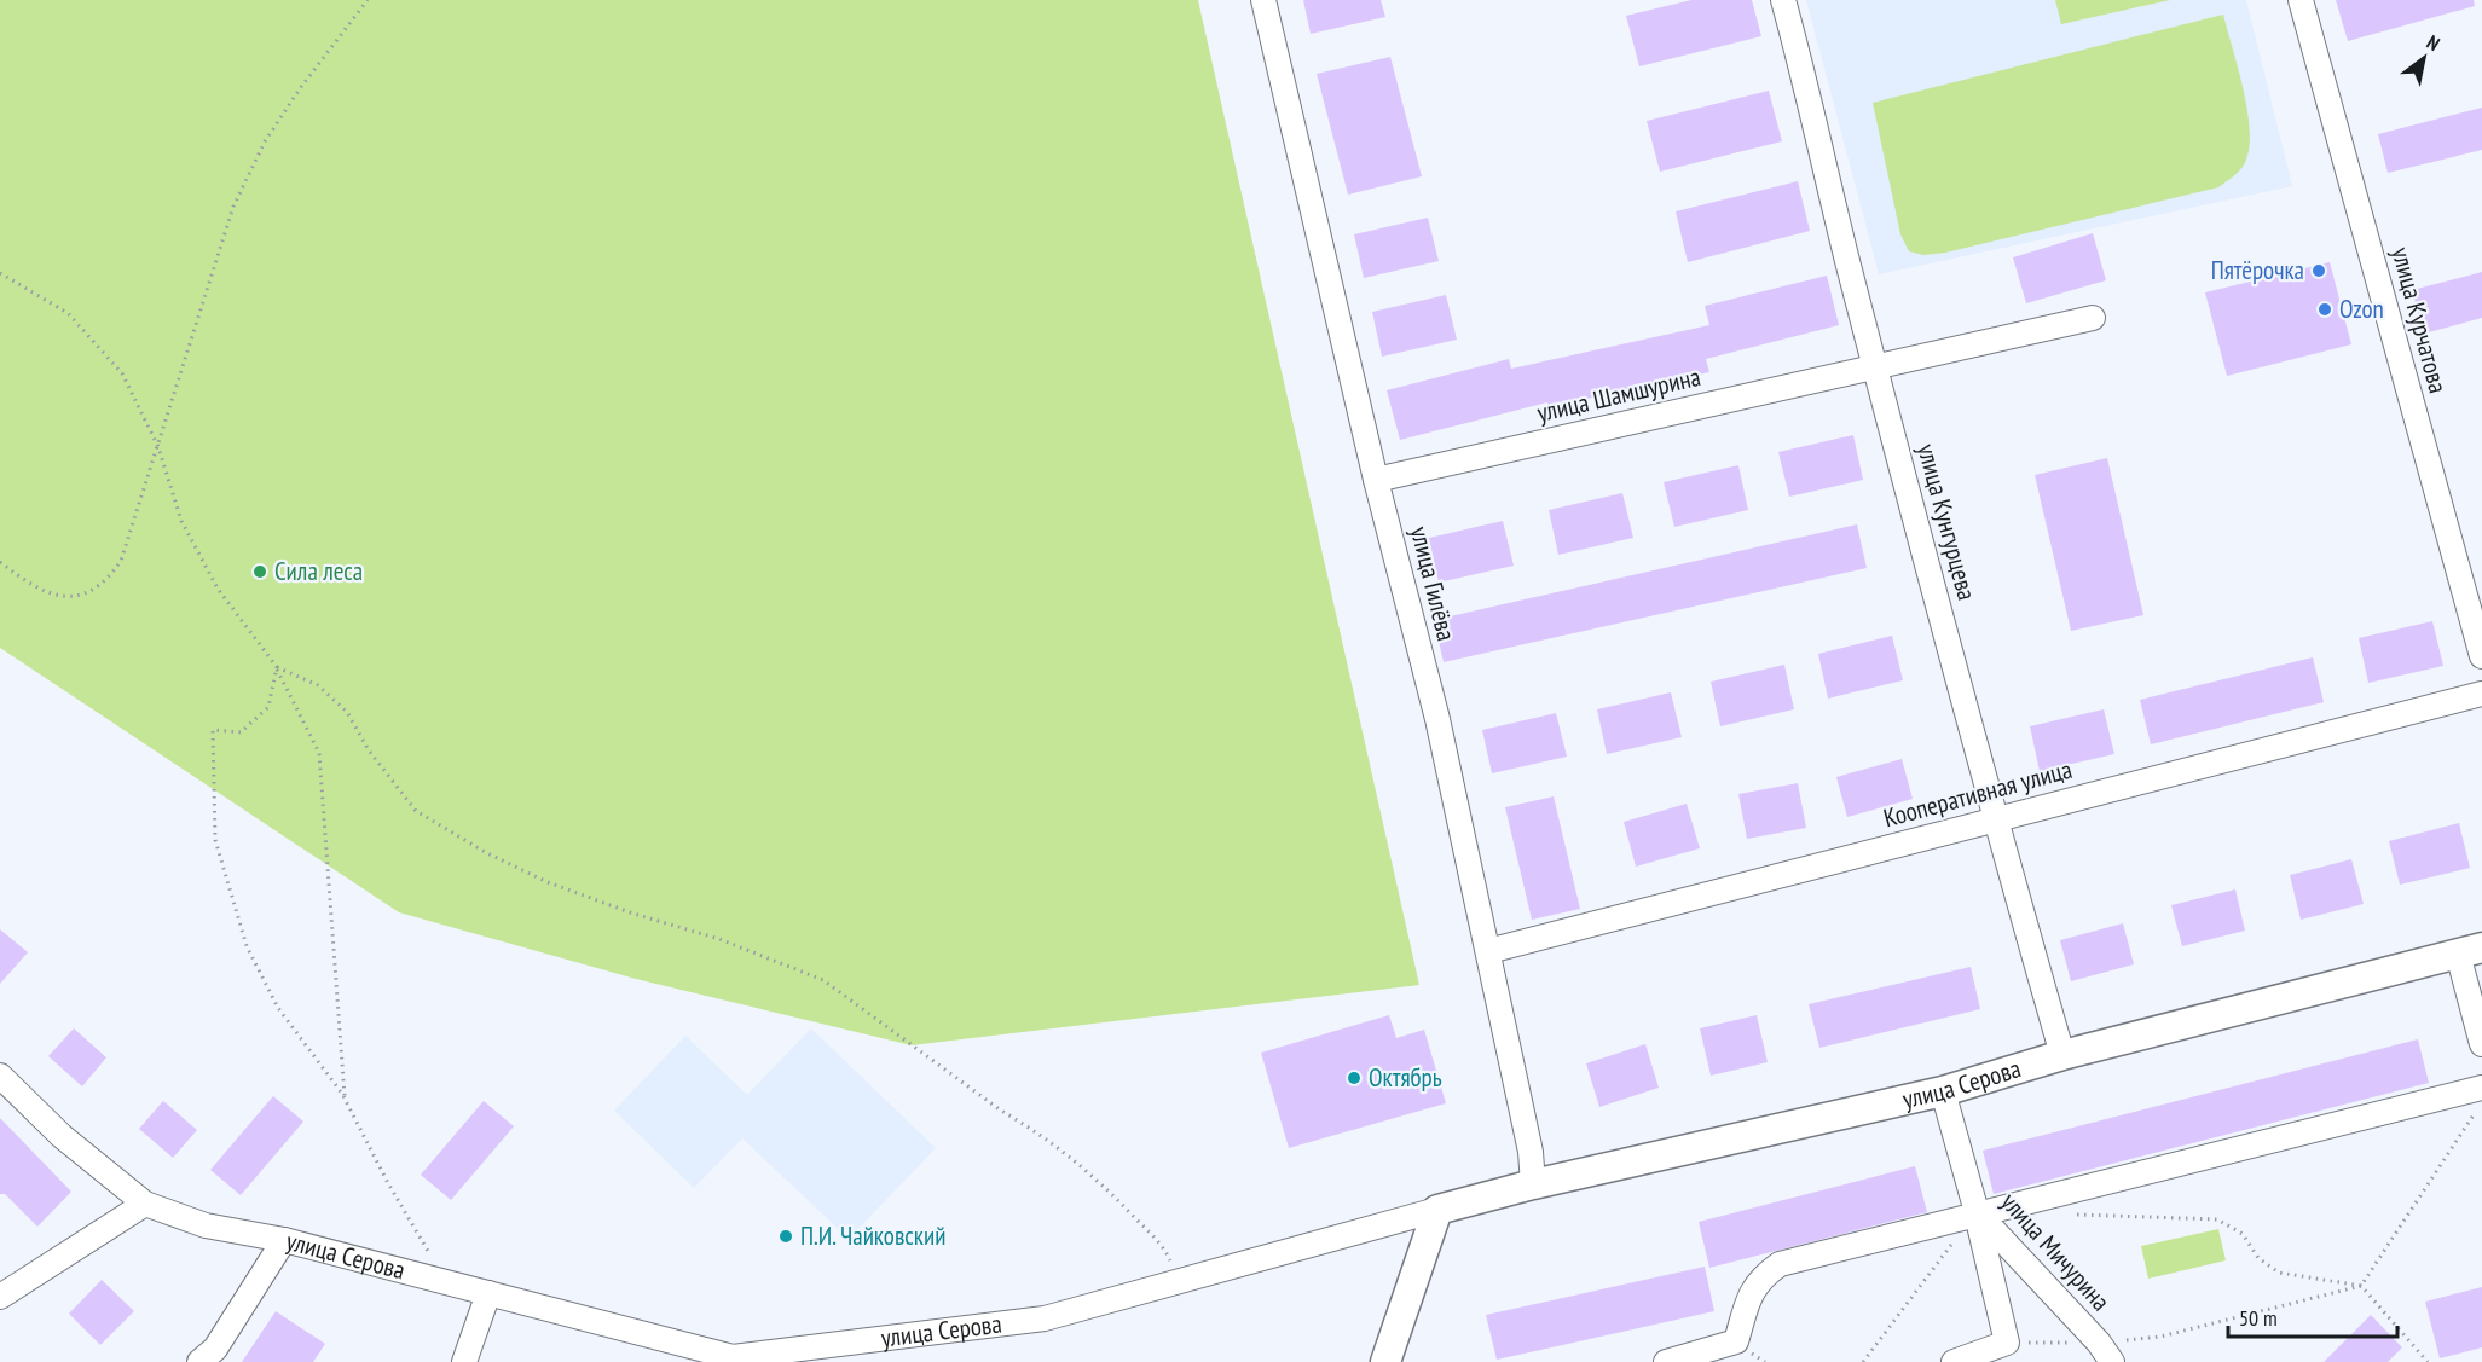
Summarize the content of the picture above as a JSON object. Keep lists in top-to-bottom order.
{
  "streets": {
    "main road": ["улица Серова"],
    "street": [
      "улица Курчатова",
      "улица Шамшурина",
      "улица Кунгурцева",
      "улица Гилёва",
      "Кооперативная улица",
      "улица Мичурина"
    ]
  },
  "crossings": [
    ["улица Шамшурина", "улица Кунгурцева"],
    ["улица Шамшурина", "улица Гилёва"],
    ["улица Кунгурцева", "Кооперативная улица"],
    ["улица Кунгурцева", "улица Серова"],
    ["улица Гилёва", "Кооперативная улица"],
    ["улица Гилёва", "улица Серова"],
    ["улица Серова", "улица Мичурина"]
  ],
  "places": [
    "Пятёрочка",
    "Ozon",
    "Сила леса",
    "Октябрь",
    "П.И. Чайковский"
  ],
  "scale_bar": "50 m",
  "north": "top right"
}
